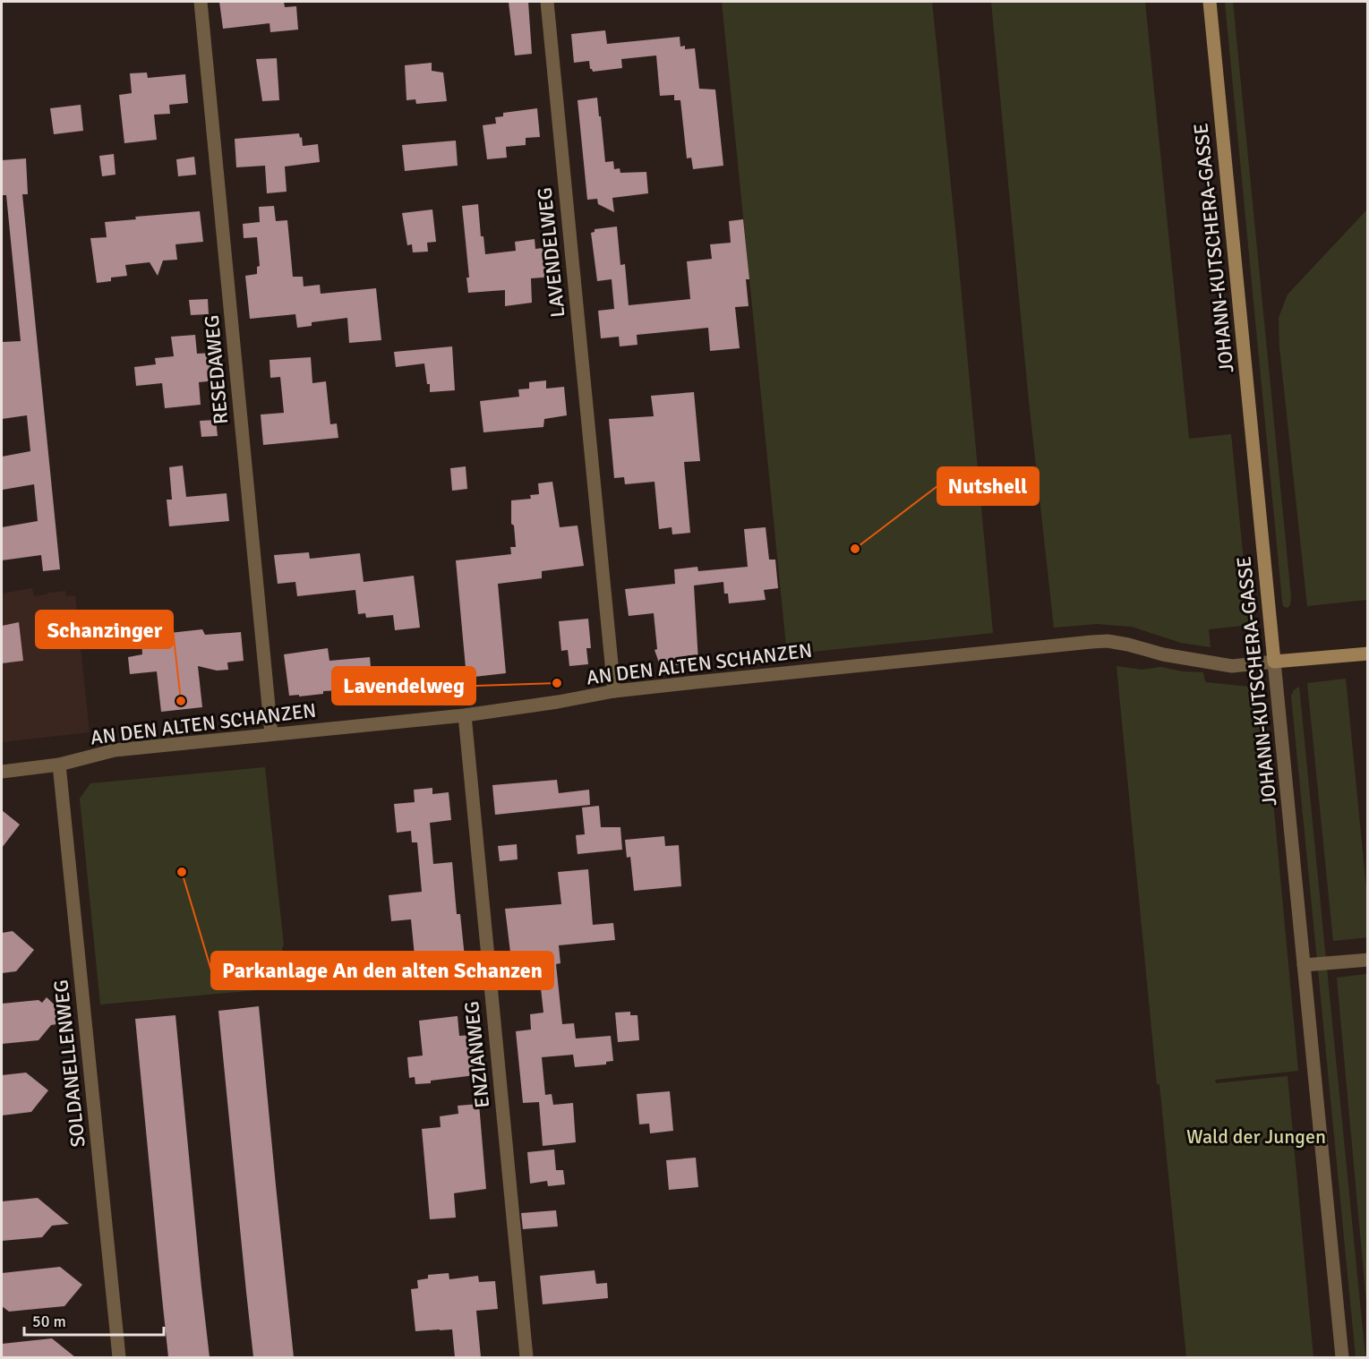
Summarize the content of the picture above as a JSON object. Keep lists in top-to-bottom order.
{
  "streets": {
    "street": [
      "JOHANN-KUTSCHERA-GASSE",
      "LAVENDELWEG",
      "RESEDAWEG",
      "AN DEN ALTEN SCHANZEN",
      "ENZIANWEG",
      "SOLDANELLENWEG"
    ]
  },
  "crossings": [
    ["JOHANN-KUTSCHERA-GASSE", "AN DEN ALTEN SCHANZEN"],
    ["LAVENDELWEG", "AN DEN ALTEN SCHANZEN"],
    ["RESEDAWEG", "AN DEN ALTEN SCHANZEN"],
    ["AN DEN ALTEN SCHANZEN", "ENZIANWEG"],
    ["AN DEN ALTEN SCHANZEN", "SOLDANELLENWEG"]
  ],
  "parks": ["Wald der Jungen"],
  "places": [
    "Nutshell",
    "Lavendelweg",
    "Schanzinger",
    "Parkanlage An den alten Schanzen"
  ],
  "scale_bar": "50 m"
}
